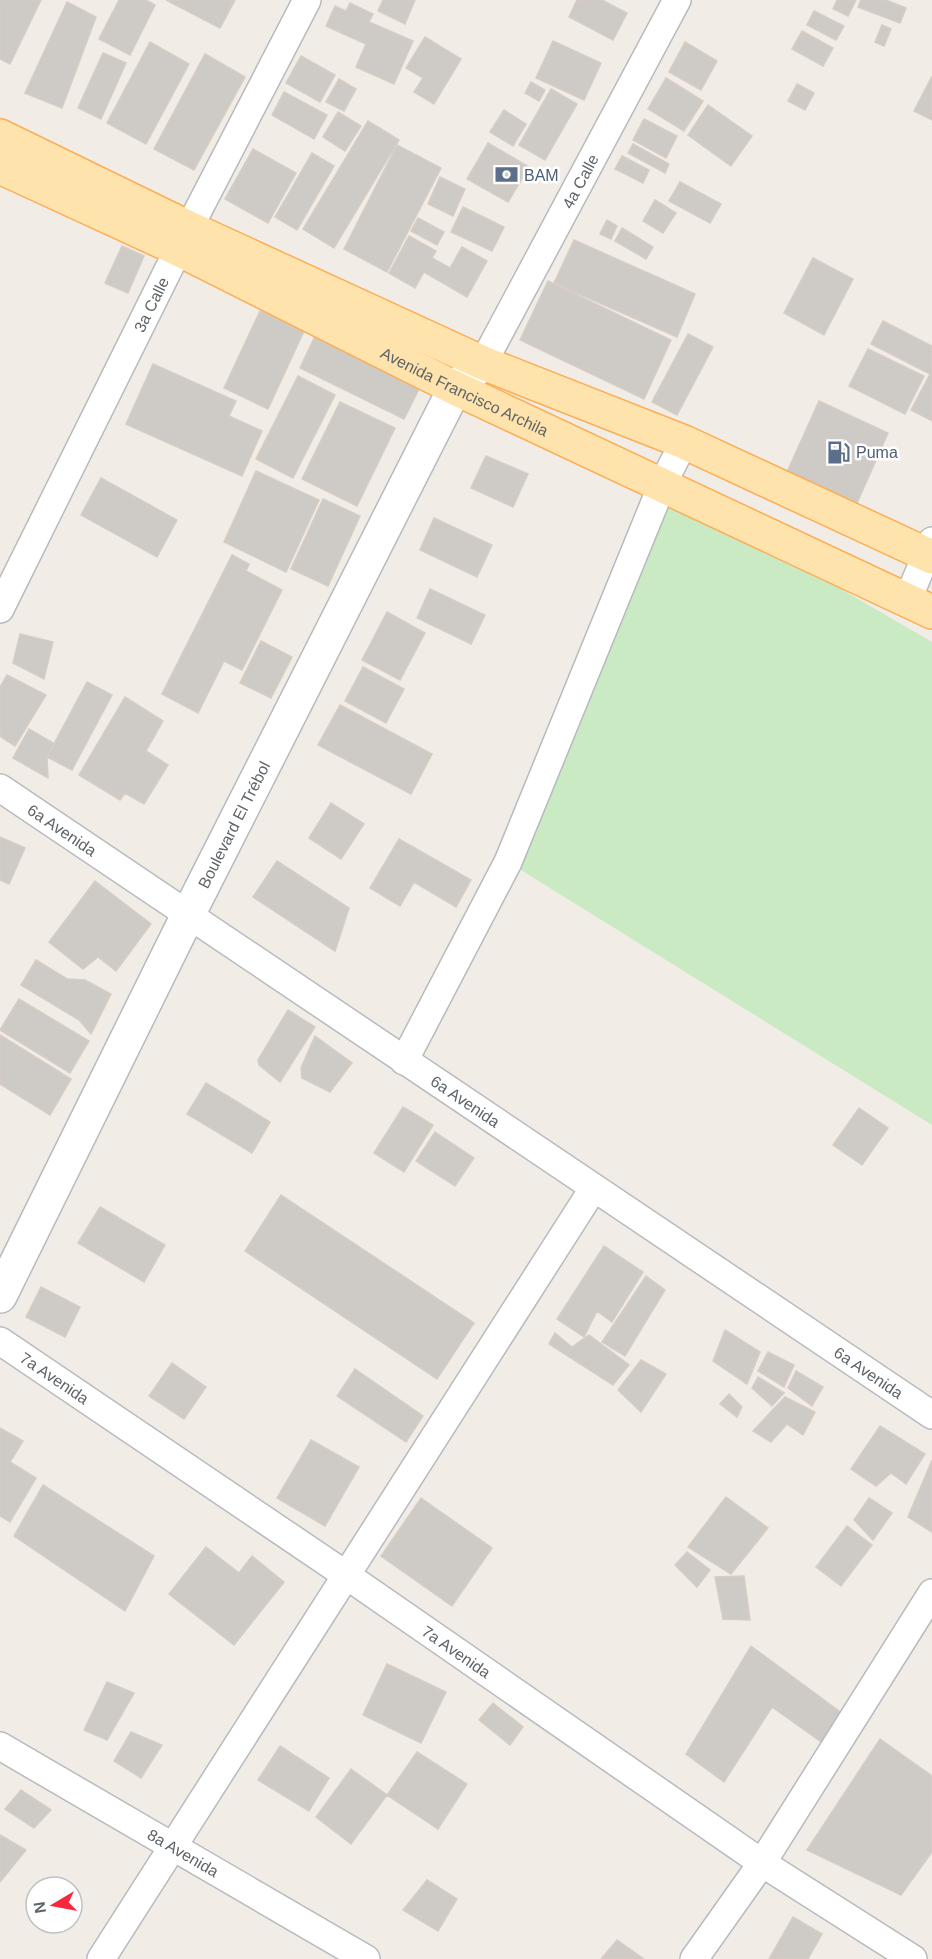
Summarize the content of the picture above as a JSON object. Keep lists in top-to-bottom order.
{
  "streets": {
    "main road": ["Avenida Francisco Archila", "Boulevard El Trébol"],
    "street": [
      "4a Calle",
      "3a Calle",
      "6a Avenida",
      "7a Avenida",
      "8a Avenida"
    ]
  },
  "crossings": [
    ["4a Calle", "Avenida Francisco Archila"],
    ["4a Calle", "Boulevard El Trébol"],
    ["3a Calle", "Avenida Francisco Archila"],
    ["Avenida Francisco Archila", "Boulevard El Trébol"],
    ["Boulevard El Trébol", "6a Avenida"]
  ],
  "places": {
    "bank": ["BAM"],
    "fuel station": ["Puma"]
  },
  "north": "left"
}
